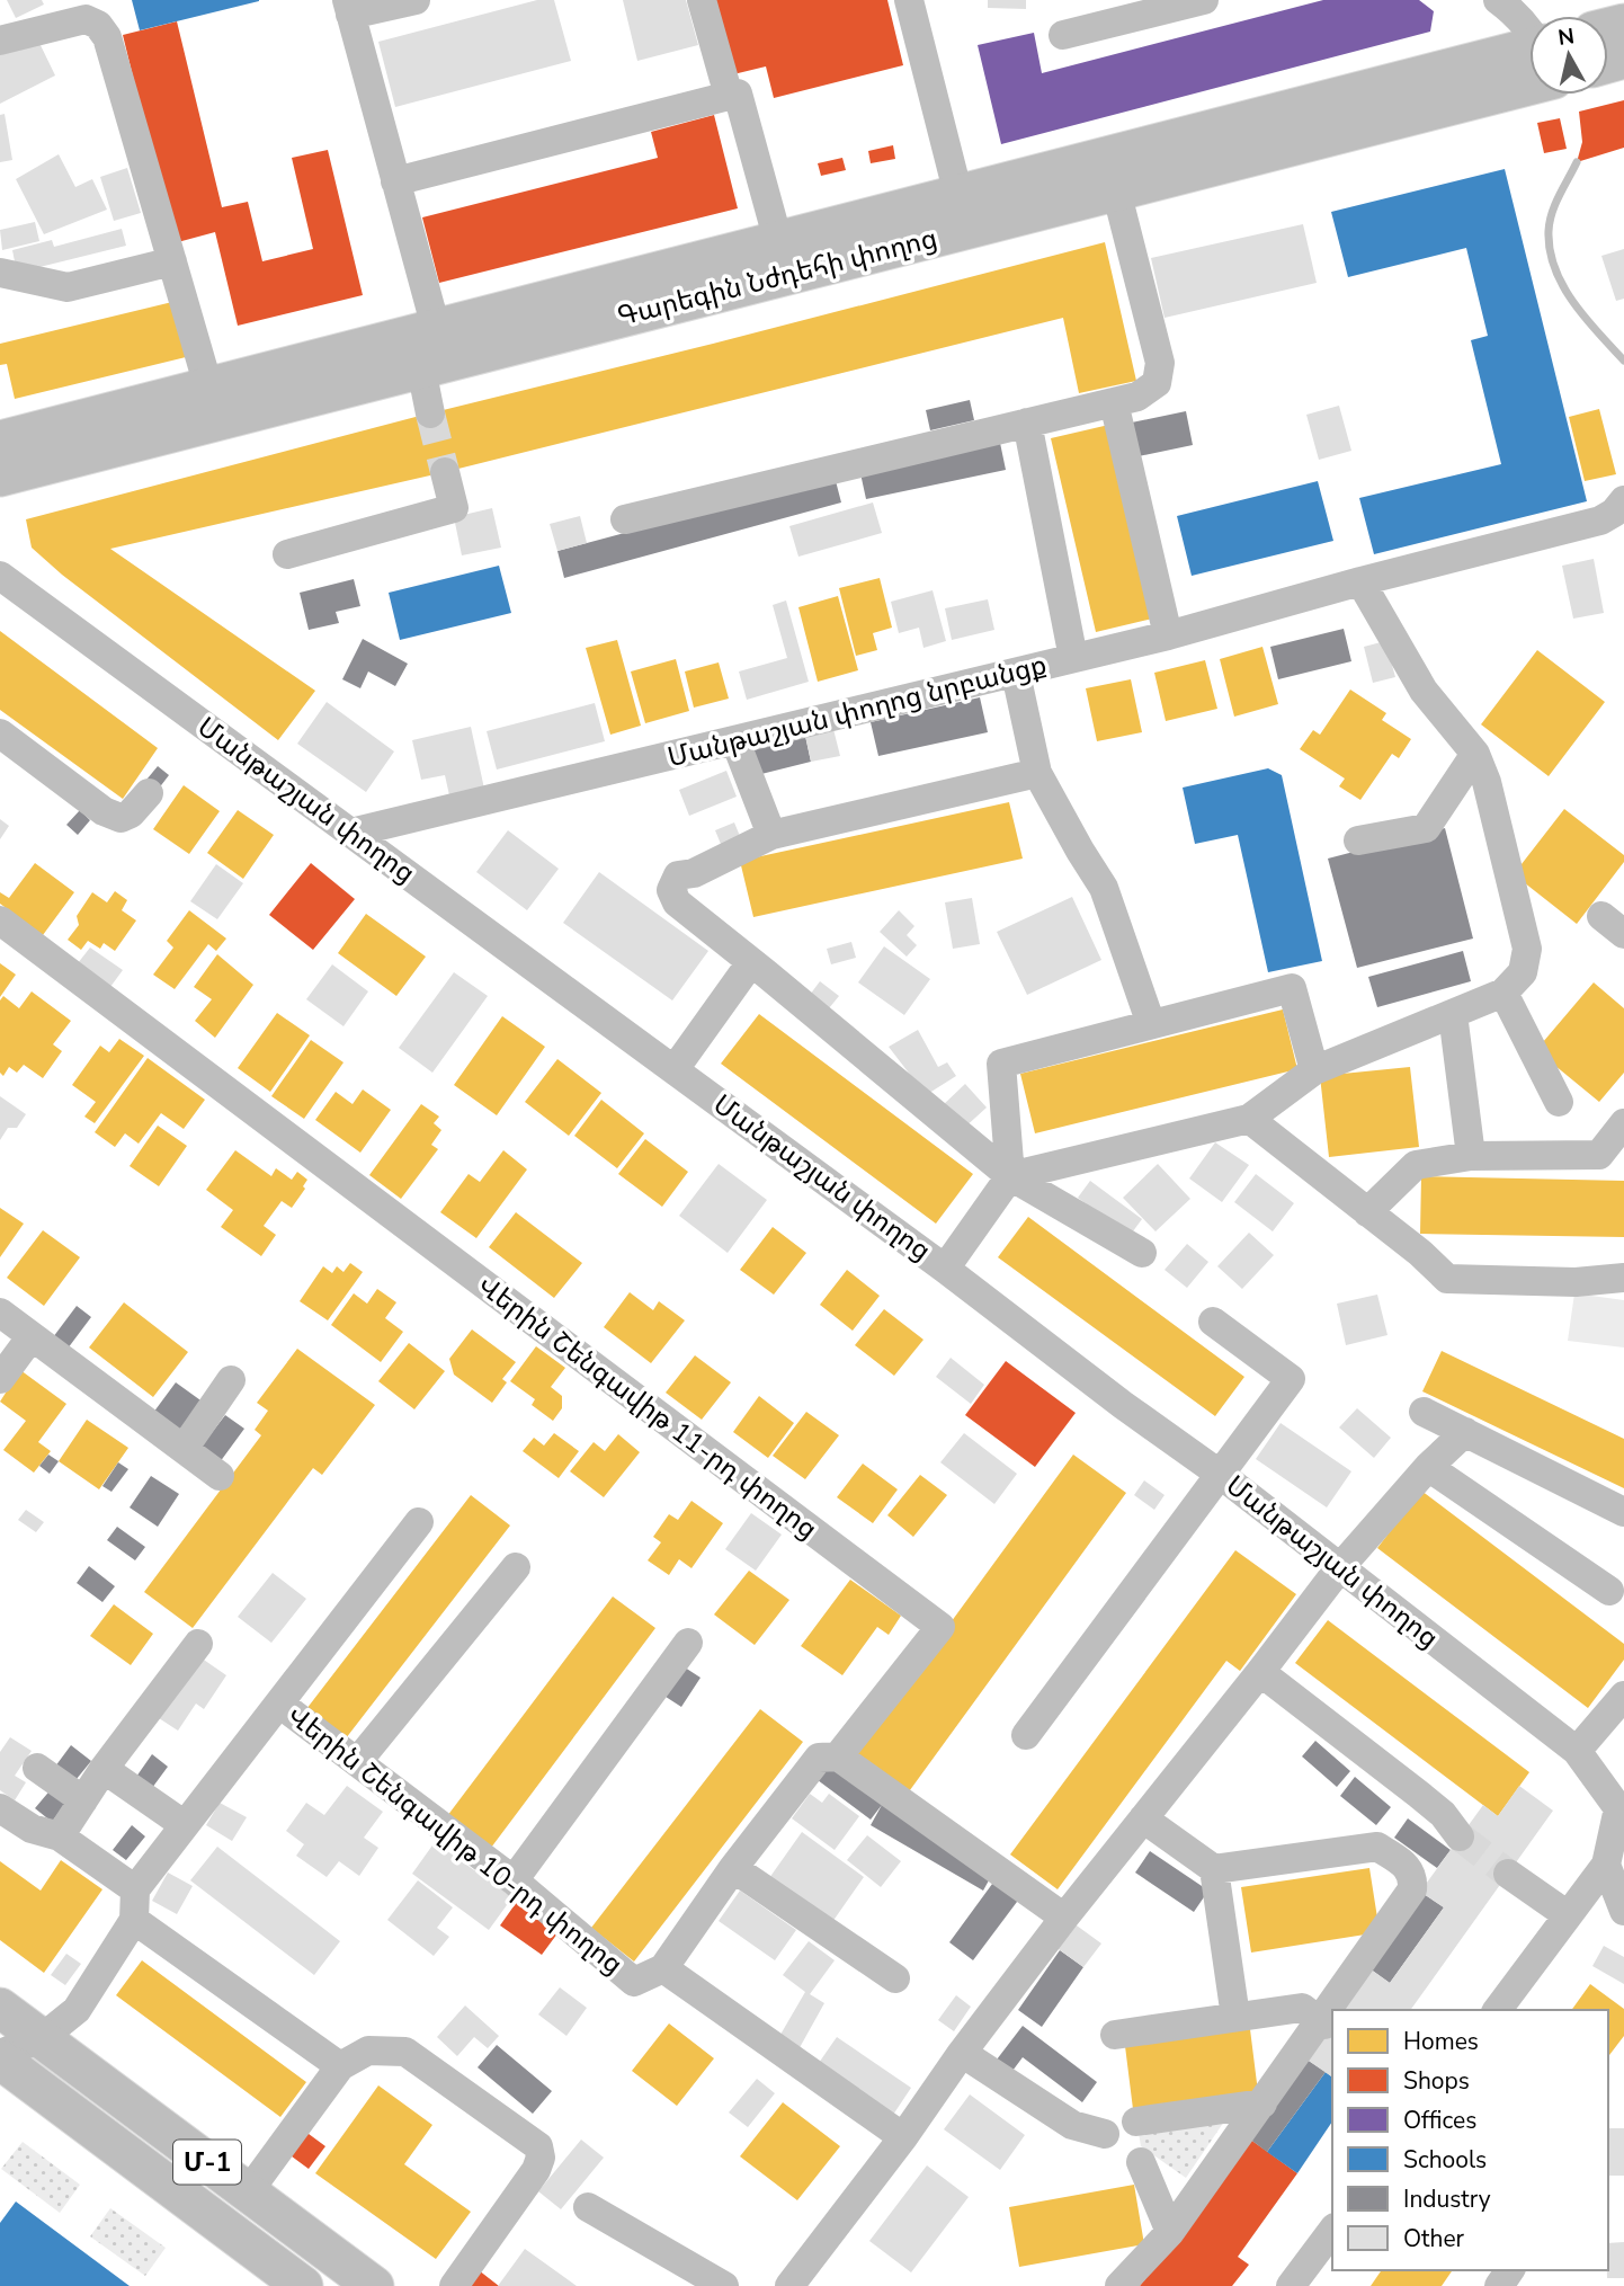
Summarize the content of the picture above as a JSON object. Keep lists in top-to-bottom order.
{
  "streets": {
    "main road": ["Գարեգին Նժդեհի փողոց", "Մ-1"],
    "street": [
      "Մանթաշյան փողոց նրբանցք",
      "Մանթաշյան փողոց",
      "Վերին Շենգավիթ 11-րդ փողոց",
      "Վերին Շենգավիթ 10-րդ փողոց"
    ]
  },
  "crossings": [
    ["Մանթաշյան փողոց նրբանցք", "Մանթաշյան փողոց"]
  ],
  "legend": [
    "Homes",
    "Shops",
    "Offices",
    "Schools",
    "Industry",
    "Other"
  ],
  "north": "top"
}
